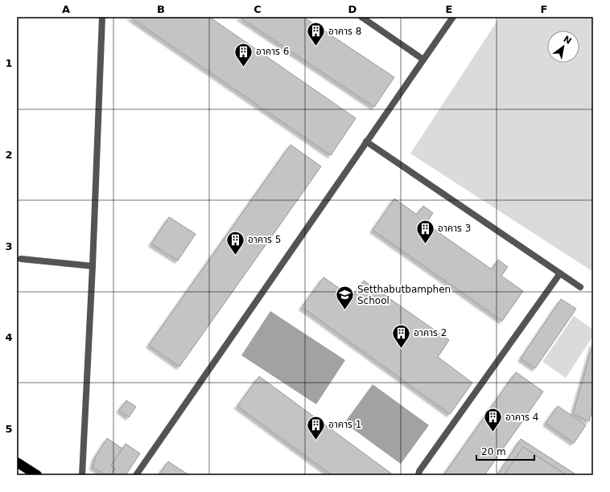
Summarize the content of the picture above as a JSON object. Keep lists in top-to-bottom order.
{
  "places": {
    "building": [
      "อาคาร 8",
      "อาคาร 6",
      "อาคาร 3",
      "อาคาร 5",
      "อาคาร 2",
      "อาคาร 4",
      "อาคาร 1"
    ],
    "school or university": ["Setthabutbamphen School"]
  },
  "scale_bar": "20 m",
  "north": "top right",
  "grid": {
    "columns": [
      "A",
      "B",
      "C",
      "D",
      "E",
      "F"
    ],
    "rows": [
      "1",
      "2",
      "3",
      "4",
      "5"
    ]
  }
}
